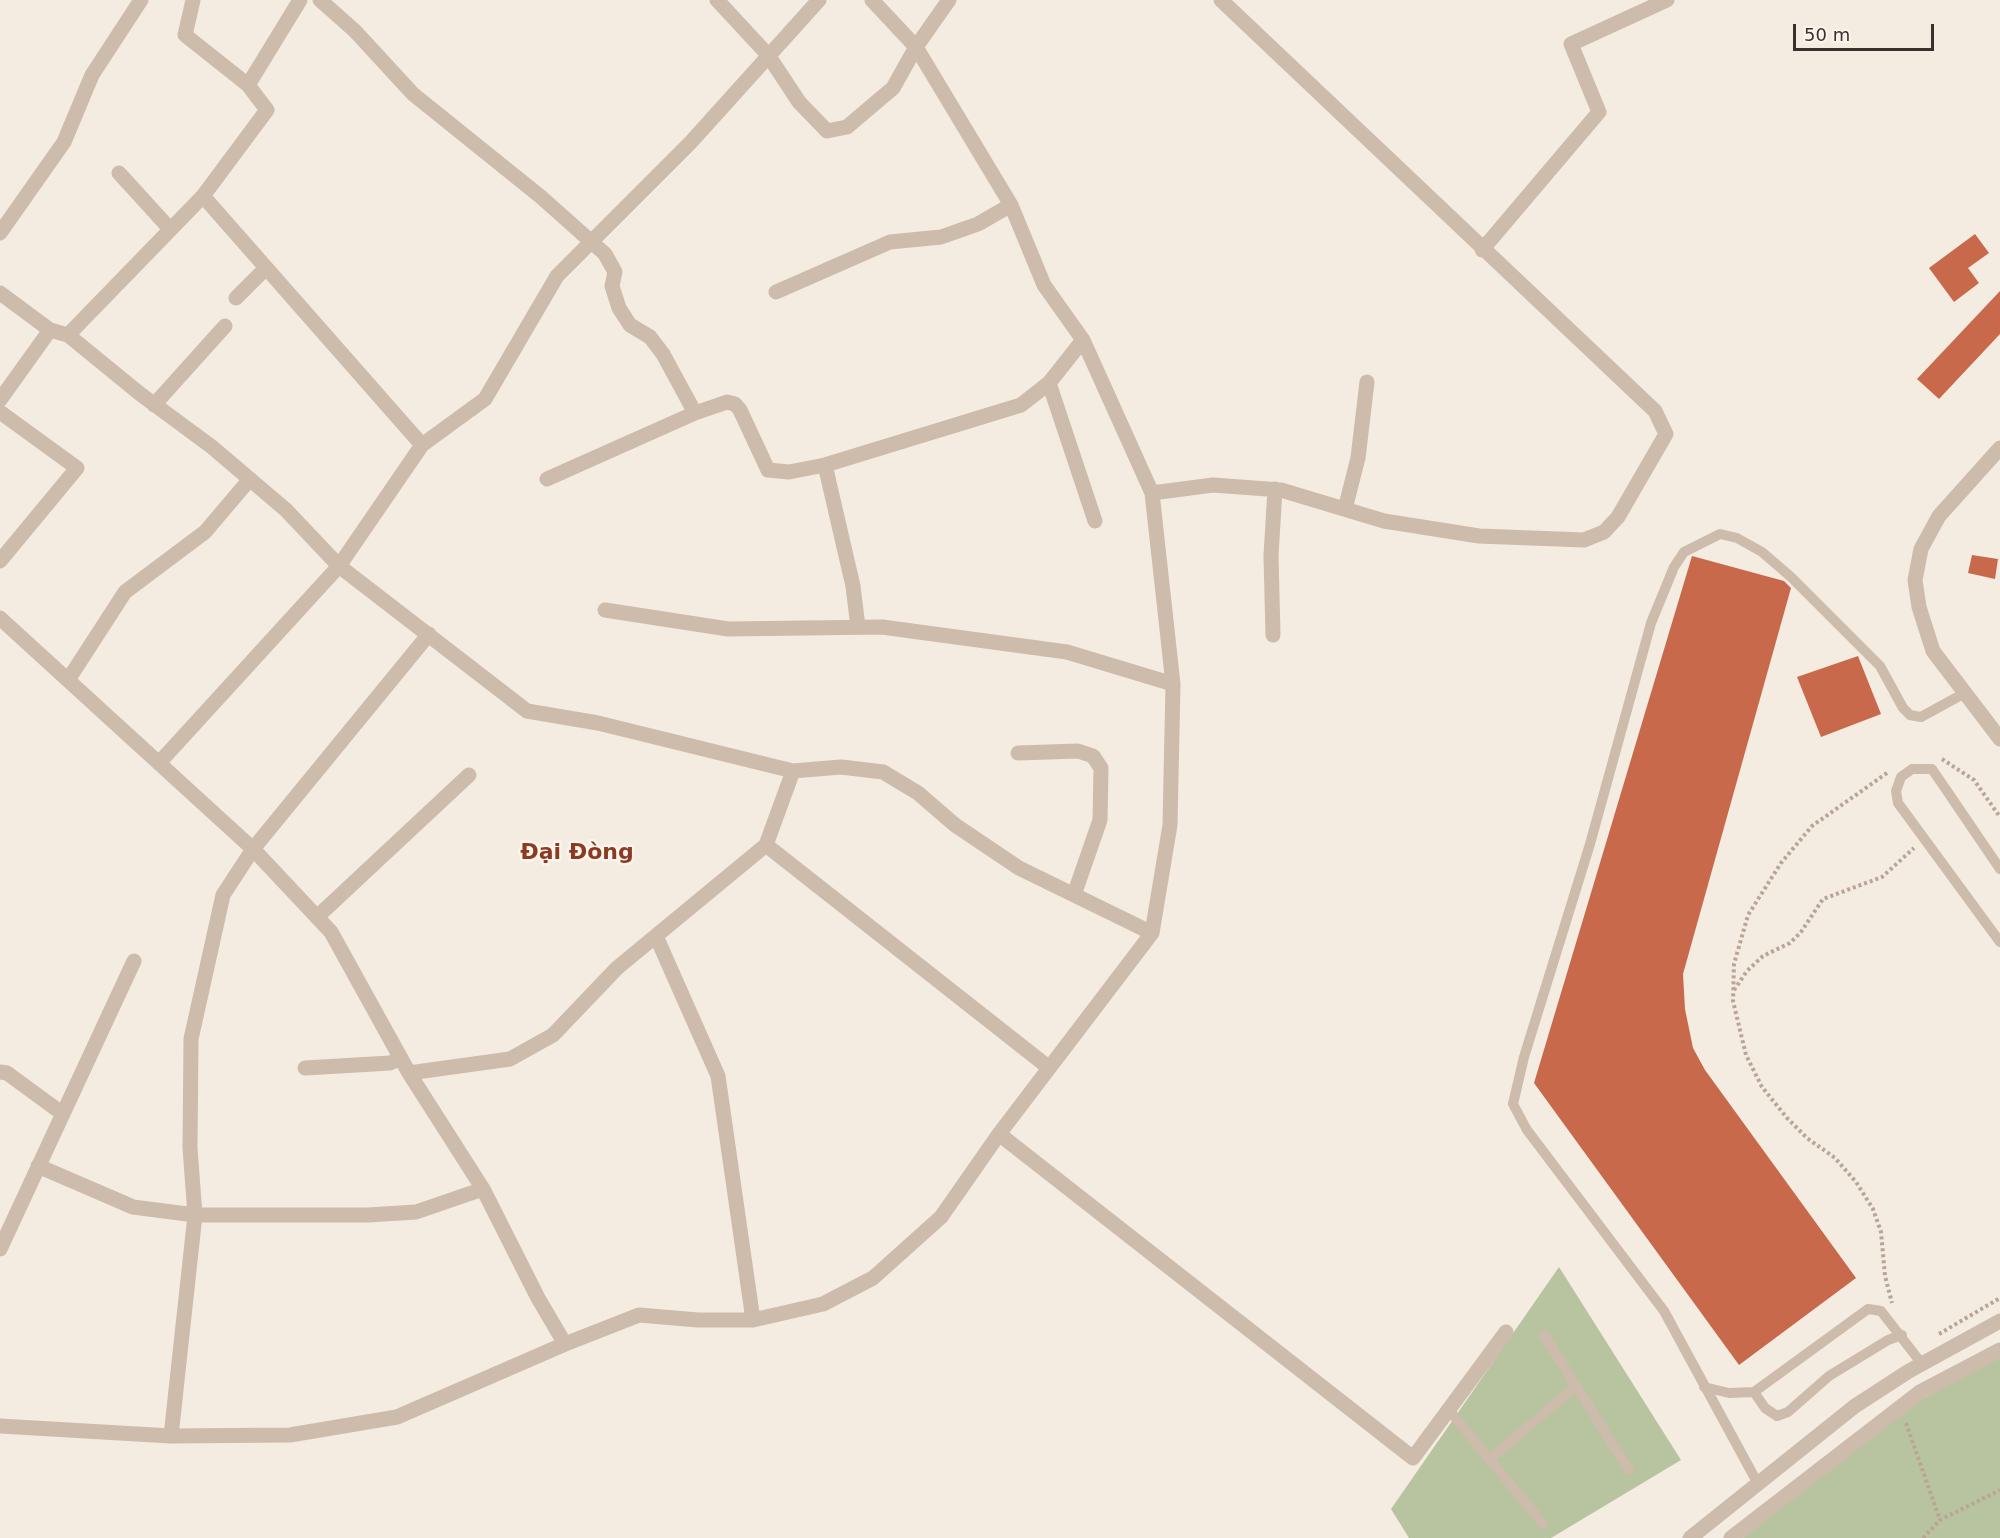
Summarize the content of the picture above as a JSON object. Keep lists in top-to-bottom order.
{
  "districts": ["Đại Đòng"],
  "scale_bar": "50 m"
}
